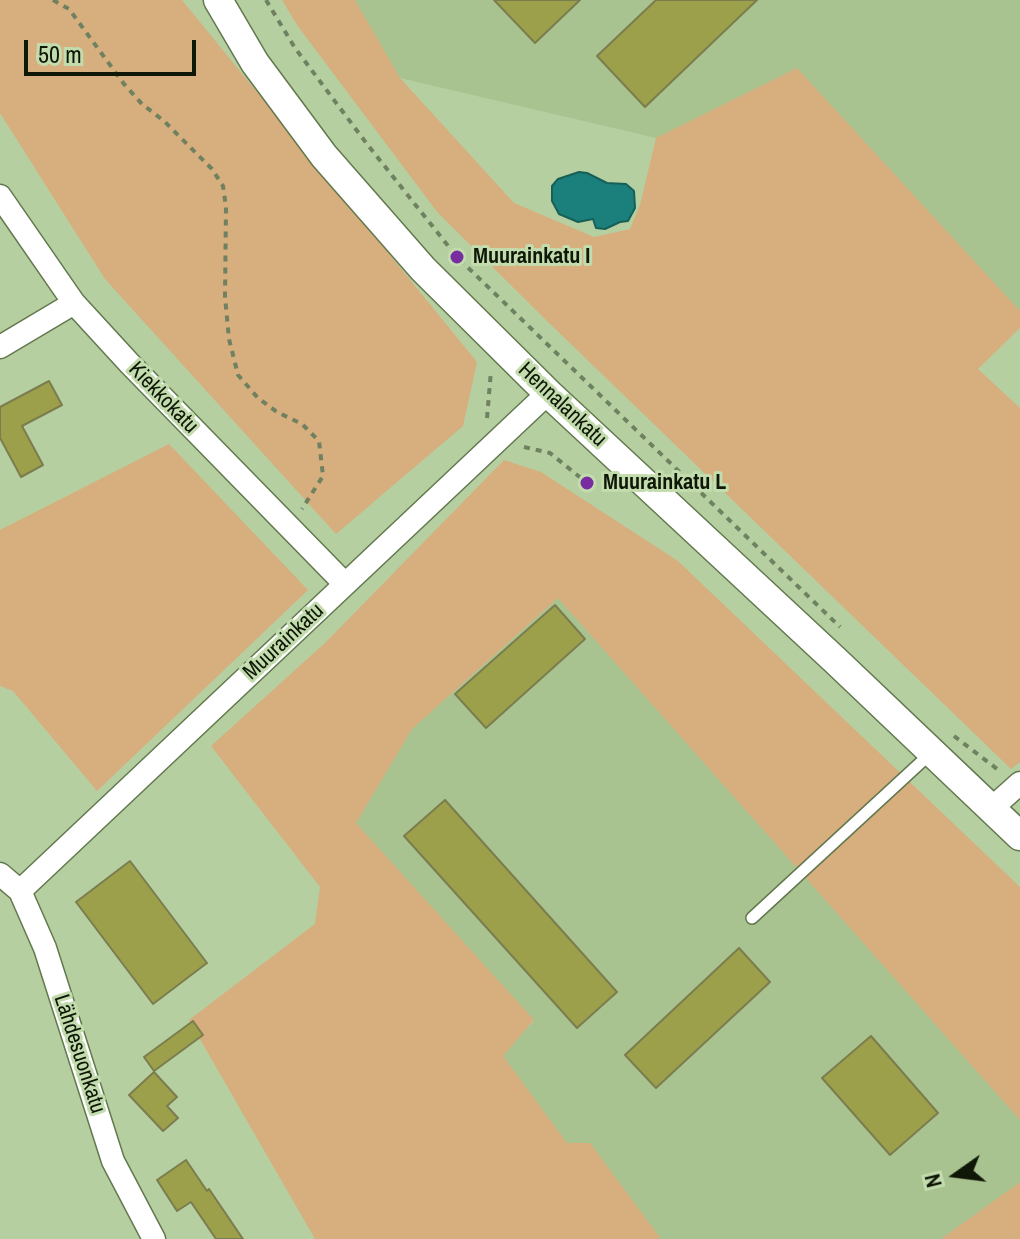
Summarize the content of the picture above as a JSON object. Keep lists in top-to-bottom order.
{
  "streets": {
    "street": [
      "Kiekkokatu",
      "Hennalankatu",
      "Muurainkatu",
      "Lähdesuonkatu"
    ]
  },
  "crossings": [
    ["Kiekkokatu", "Muurainkatu"],
    ["Hennalankatu", "Muurainkatu"],
    ["Muurainkatu", "Lähdesuonkatu"]
  ],
  "places": ["Muurainkatu I", "Muurainkatu L"],
  "scale_bar": "50 m",
  "north": "left"
}
